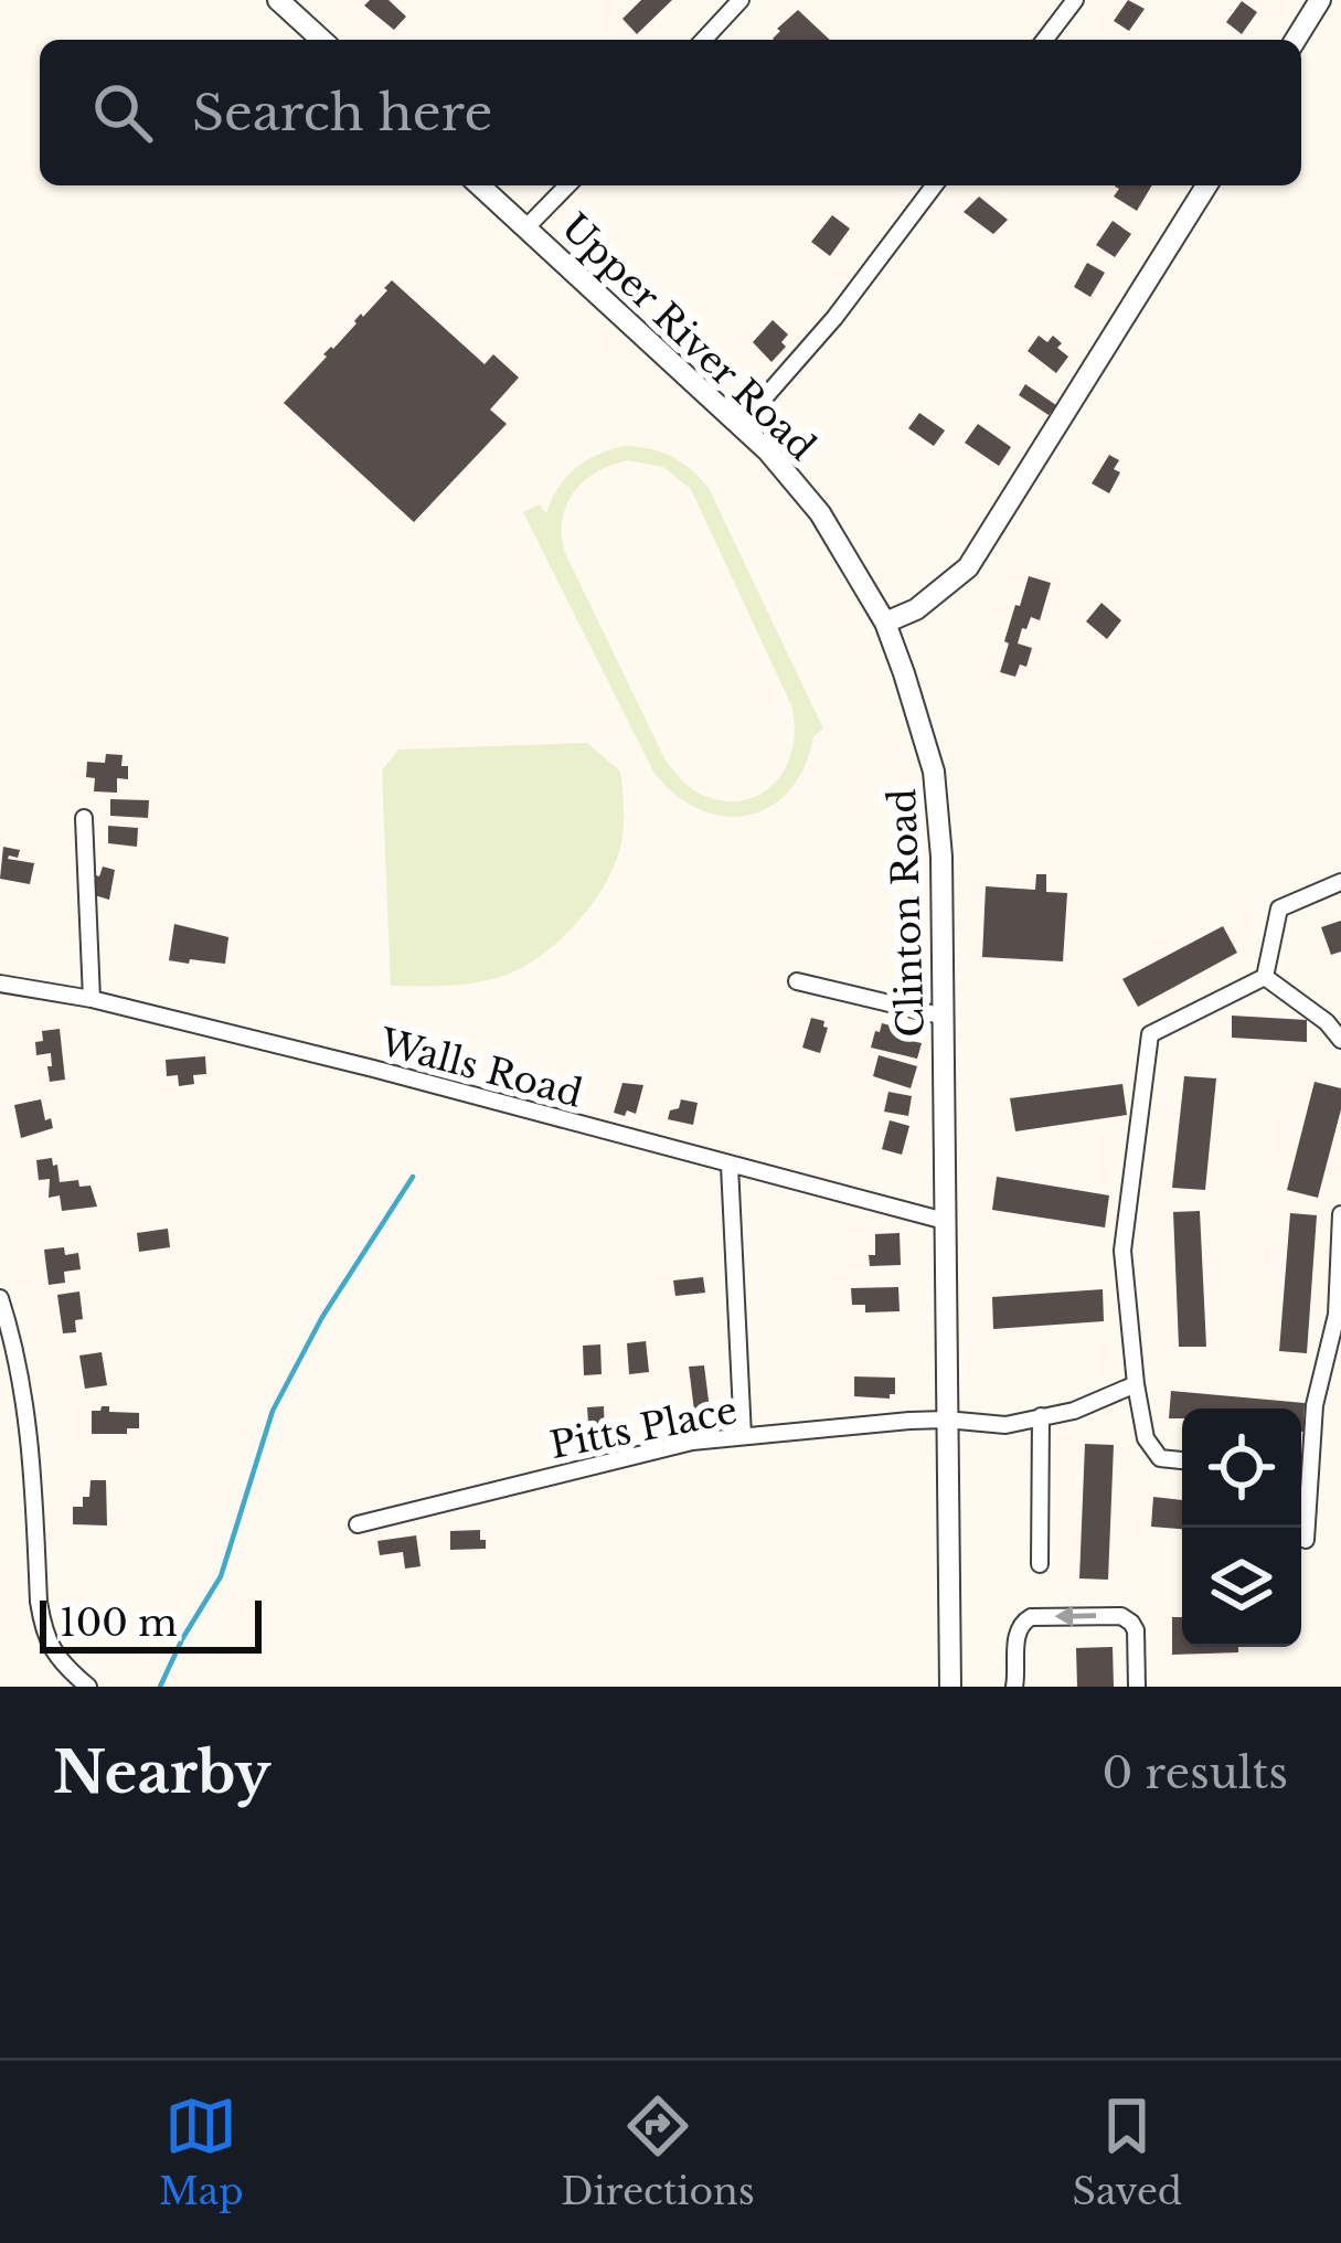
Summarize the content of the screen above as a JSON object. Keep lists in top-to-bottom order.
{
  "streets": {
    "street": [
      "Upper River Road",
      "Clinton Road",
      "Walls Road",
      "Pitts Place"
    ]
  },
  "crossings": [
    ["Upper River Road", "Clinton Road"],
    ["Clinton Road", "Walls Road"],
    ["Clinton Road", "Pitts Place"]
  ],
  "scale_bar": "100 m",
  "page": {
    "search": "Search here",
    "scale": "100 m",
    "heading": ["Nearby", "0 results"],
    "nav": ["Map", "Directions", "Saved"]
  }
}
